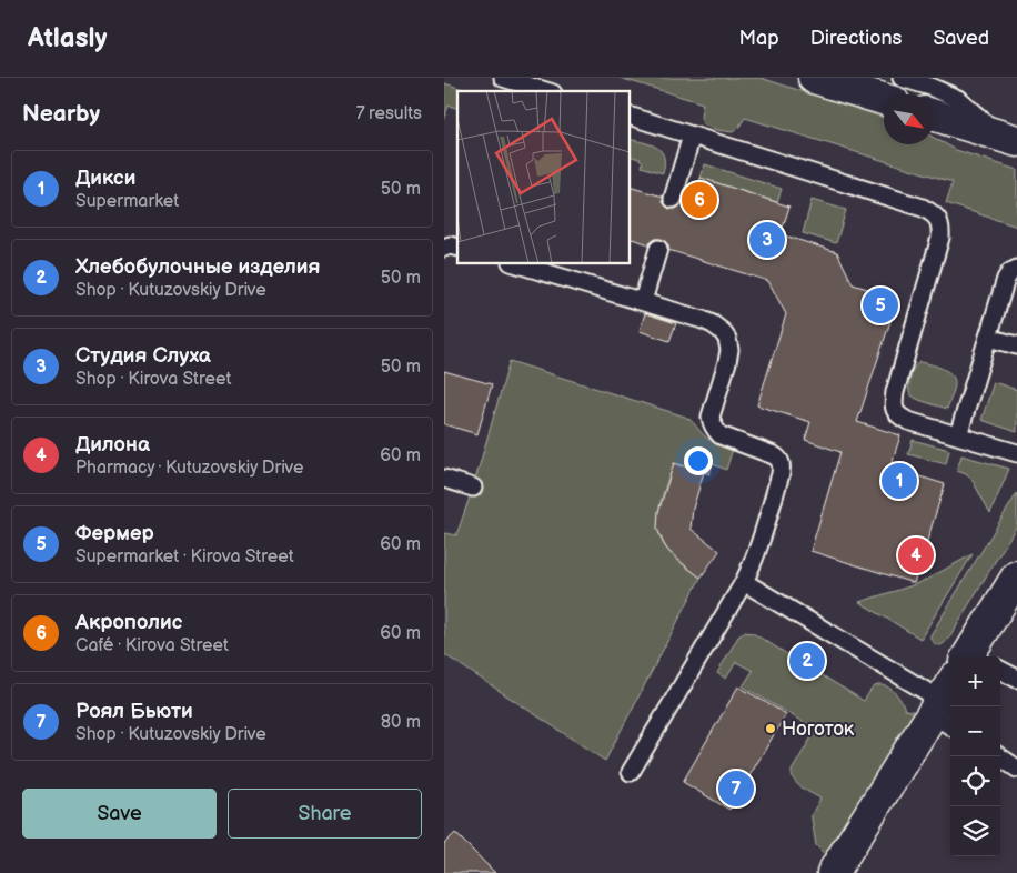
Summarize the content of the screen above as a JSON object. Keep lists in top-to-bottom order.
{
  "places": ["Ноготок"],
  "north": "bottom right",
  "page": {
    "header": "Atlasly",
    "nav": ["Map", "Directions", "Saved"],
    "heading": ["Nearby", "7 results"],
    "list": [
      {
        "mark": "1",
        "name": "Дикси",
        "note": "Supermarket",
        "value": "50 m"
      },
      {
        "mark": "2",
        "name": "Хлебобулочные изделия",
        "note": "Shop · Kutuzovskiy Drive",
        "value": "50 m"
      },
      {
        "mark": "3",
        "name": "Студия Слуха",
        "note": "Shop · Kirova Street",
        "value": "50 m"
      },
      {
        "mark": "4",
        "name": "Дилона",
        "note": "Pharmacy · Kutuzovskiy Drive",
        "value": "60 m"
      },
      {
        "mark": "5",
        "name": "Фермер",
        "note": "Supermarket · Kirova Street",
        "value": "60 m"
      },
      {
        "mark": "6",
        "name": "Акрополис",
        "note": "Café · Kirova Street",
        "value": "60 m"
      },
      {
        "mark": "7",
        "name": "Роял Бьюти",
        "note": "Shop · Kutuzovskiy Drive",
        "value": "80 m"
      }
    ],
    "pins": [
      "6",
      "3",
      "5",
      "1",
      "4",
      "2",
      "7"
    ],
    "map_buttons": ["+", "−"],
    "buttons": ["Save", "Share"]
  }
}
